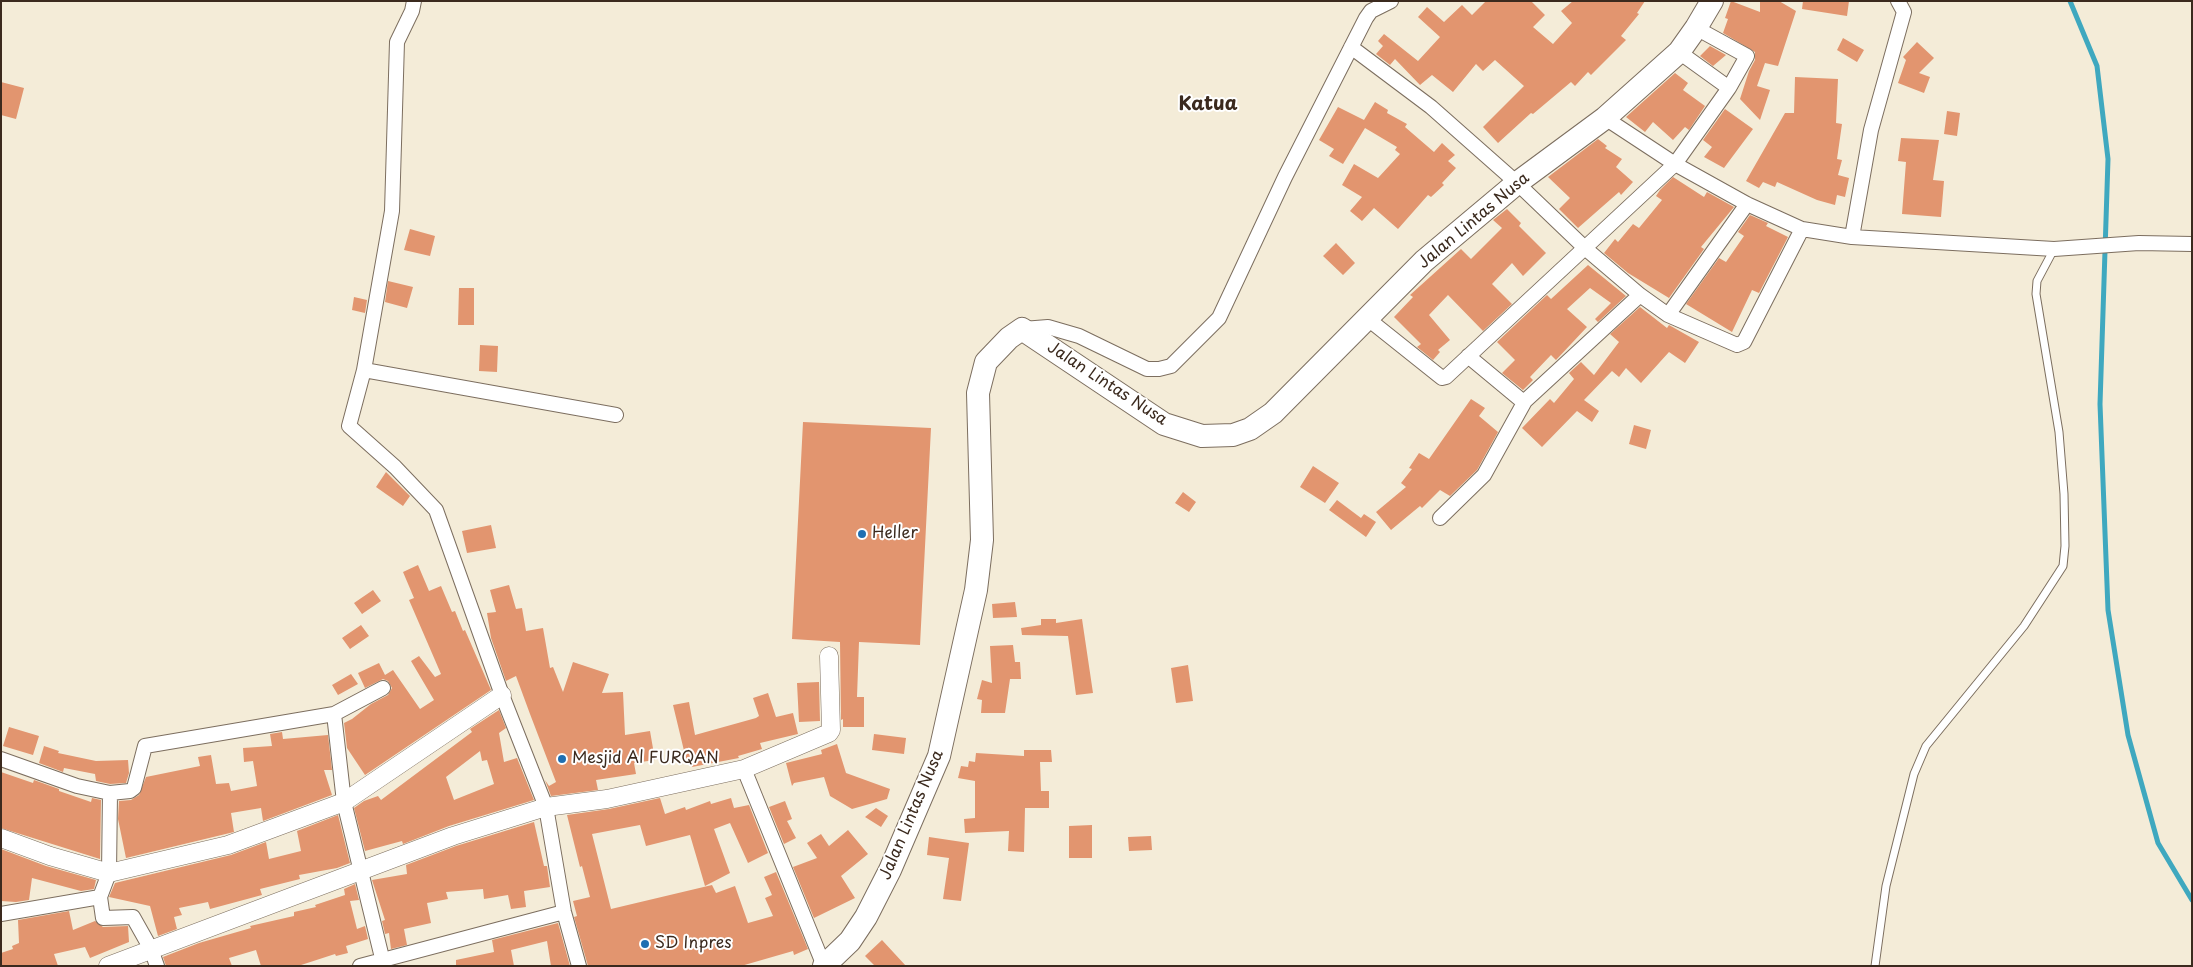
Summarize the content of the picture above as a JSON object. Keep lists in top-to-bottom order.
{
  "streets": {
    "highway": ["Jalan Lintas Nusa"]
  },
  "districts": ["Katua"],
  "places": ["Heller", "Mesjid Al FURQAN", "SD Inpres"]
}
